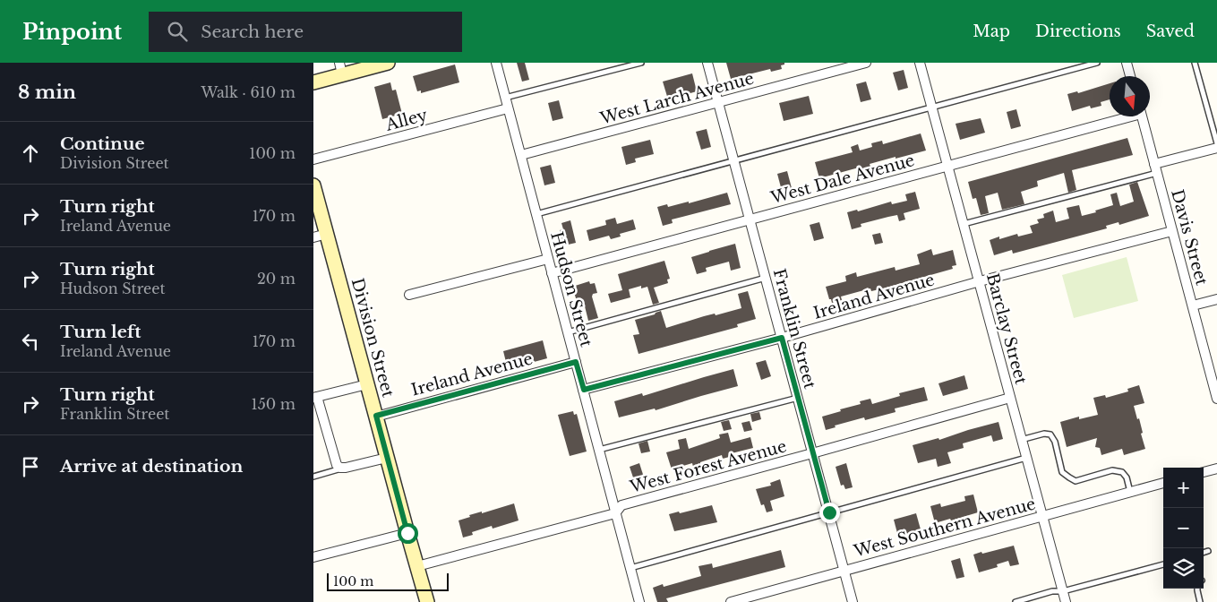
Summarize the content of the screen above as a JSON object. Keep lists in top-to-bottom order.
{
  "streets": {
    "street": [
      "West Larch Avenue",
      "Alley",
      "West Dale Avenue",
      "Davis Street",
      "Hudson Street",
      "Ireland Avenue",
      "Franklin Street",
      "Barclay Street",
      "Division Street",
      "West Forest Avenue",
      "West Southern Avenue"
    ]
  },
  "crossings": [
    ["West Larch Avenue", "Hudson Street"],
    ["West Larch Avenue", "Franklin Street"],
    ["Alley", "Hudson Street"],
    ["West Dale Avenue", "Hudson Street"],
    ["West Dale Avenue", "Franklin Street"],
    ["West Dale Avenue", "Barclay Street"],
    ["Davis Street", "Ireland Avenue"],
    ["Hudson Street", "Ireland Avenue"],
    ["Hudson Street", "West Forest Avenue"],
    ["Ireland Avenue", "Franklin Street"],
    ["Ireland Avenue", "Barclay Street"],
    ["Ireland Avenue", "Division Street"],
    ["Franklin Street", "West Forest Avenue"],
    ["Franklin Street", "West Southern Avenue"],
    ["Barclay Street", "West Forest Avenue"],
    ["Barclay Street", "West Southern Avenue"],
    ["Division Street", "West Forest Avenue"]
  ],
  "scale_bar": "100 m",
  "north": "bottom",
  "page": {
    "header": "Pinpoint",
    "search": "Search here",
    "nav": ["Map", "Directions", "Saved"],
    "heading": ["8 min", "Walk · 610 m"],
    "list": [
      ["Continue", "Division Street", "100 m"],
      ["Turn right", "Ireland Avenue", "170 m"],
      ["Turn right", "Hudson Street", "20 m"],
      ["Turn left", "Ireland Avenue", "170 m"],
      ["Turn right", "Franklin Street", "150 m"],
      "Arrive at destination"
    ],
    "map_buttons": ["+", "−"],
    "scale": "100 m"
  }
}
